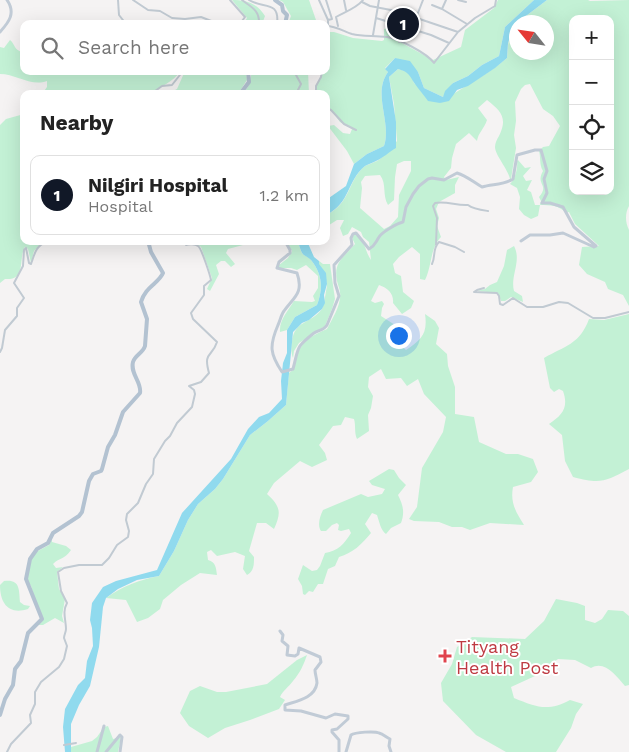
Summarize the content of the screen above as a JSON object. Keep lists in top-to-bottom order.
{
  "places": {
    "health": ["Tityang Health Post"]
  },
  "north": "top left",
  "page": {
    "pins": "1",
    "map_buttons": ["+", "−"],
    "search": "Search here",
    "heading": "Nearby",
    "list": [
      {
        "mark": "1",
        "name": "Nilgiri Hospital",
        "note": "Hospital",
        "value": "1.2 km"
      }
    ]
  }
}
